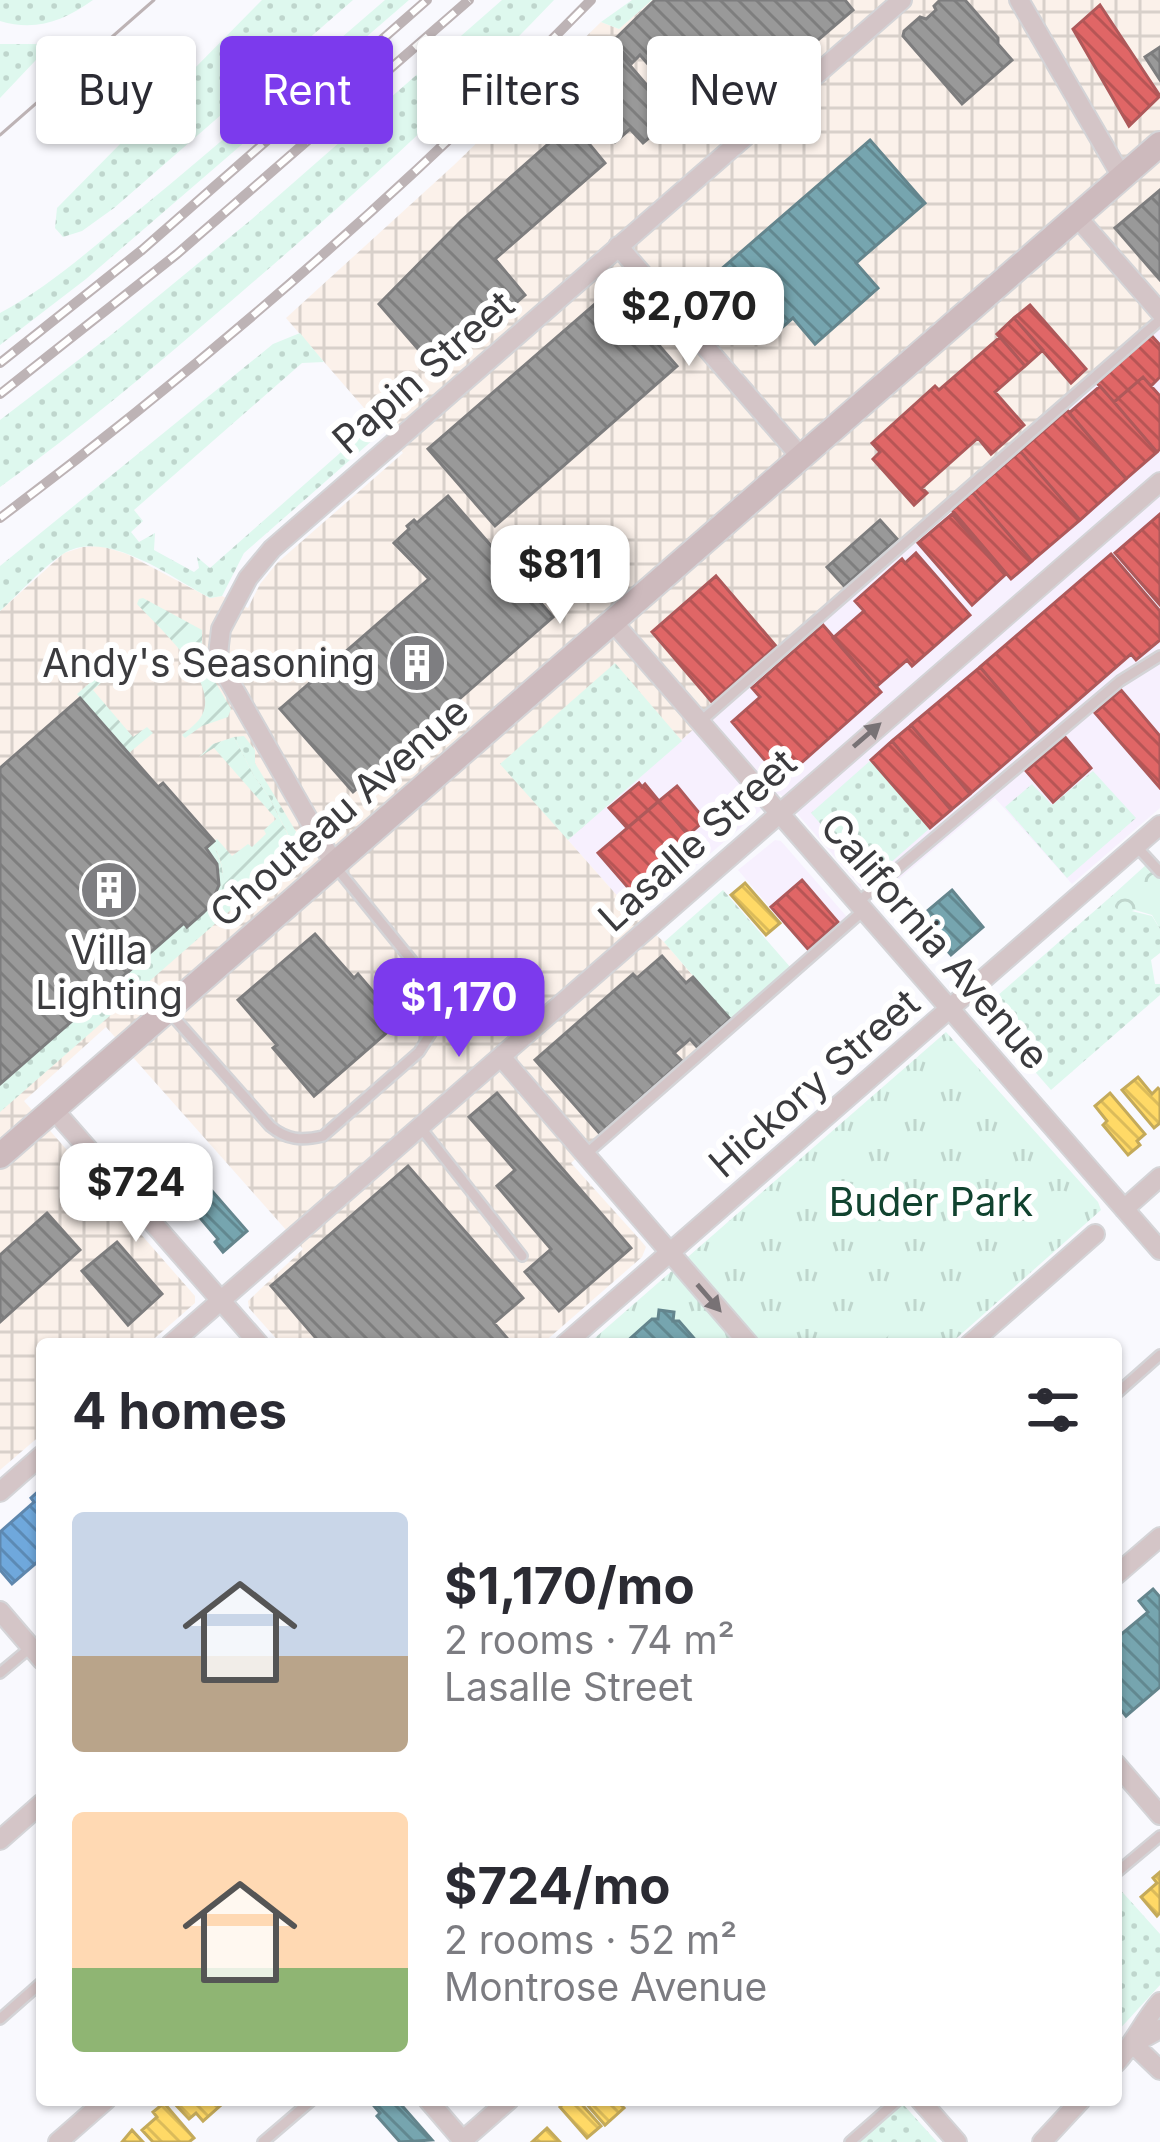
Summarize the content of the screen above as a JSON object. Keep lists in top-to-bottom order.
{
  "streets": {
    "main road": ["Chouteau Avenue"],
    "street": [
      "Papin Street",
      "Lasalle Street",
      "California Avenue",
      "Hickory Street"
    ]
  },
  "crossings": [
    ["Papin Street", "Chouteau Avenue"],
    ["Chouteau Avenue", "California Avenue"],
    ["Lasalle Street", "California Avenue"],
    ["California Avenue", "Hickory Street"]
  ],
  "one_way": ["Lasalle Street"],
  "parks": ["Buder Park"],
  "places": {
    "building": ["Andy's Seasoning", "Villa Lighting"]
  },
  "page": {
    "chip": [
      "Buy",
      "Rent",
      "Filters",
      "New"
    ],
    "price": [
      "$2,070",
      "$811",
      "$1,170",
      "$724"
    ],
    "heading": "4 homes",
    "list": [
      {
        "name": "$1,170/mo",
        "note": "2 rooms · 74 m² · Lasalle Street"
      },
      {
        "name": "$724/mo",
        "note": "2 rooms · 52 m² · Montrose Avenue"
      }
    ]
  }
}
